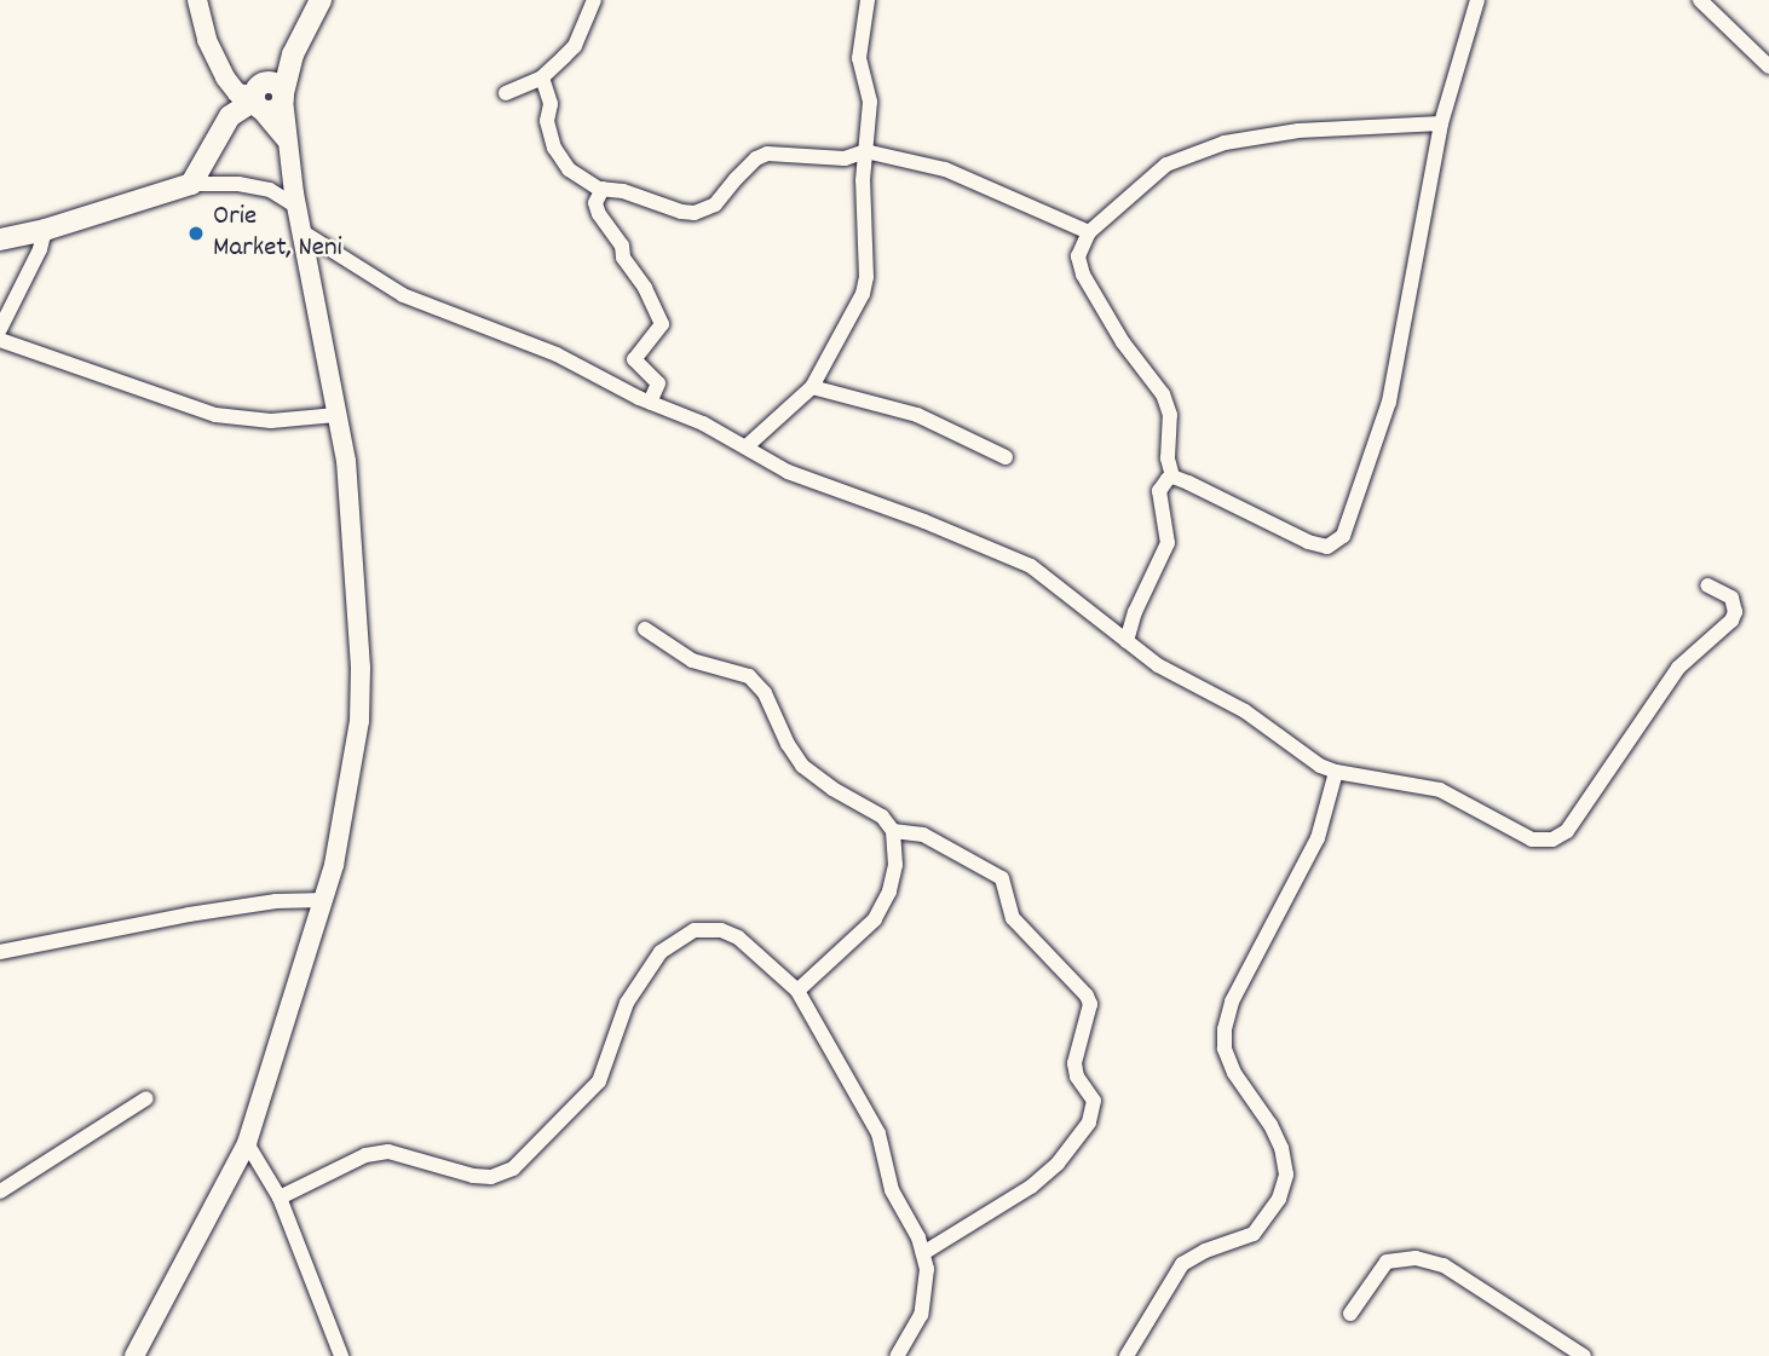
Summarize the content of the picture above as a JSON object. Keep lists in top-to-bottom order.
{
  "places": ["Orie Market, Neni"]
}
